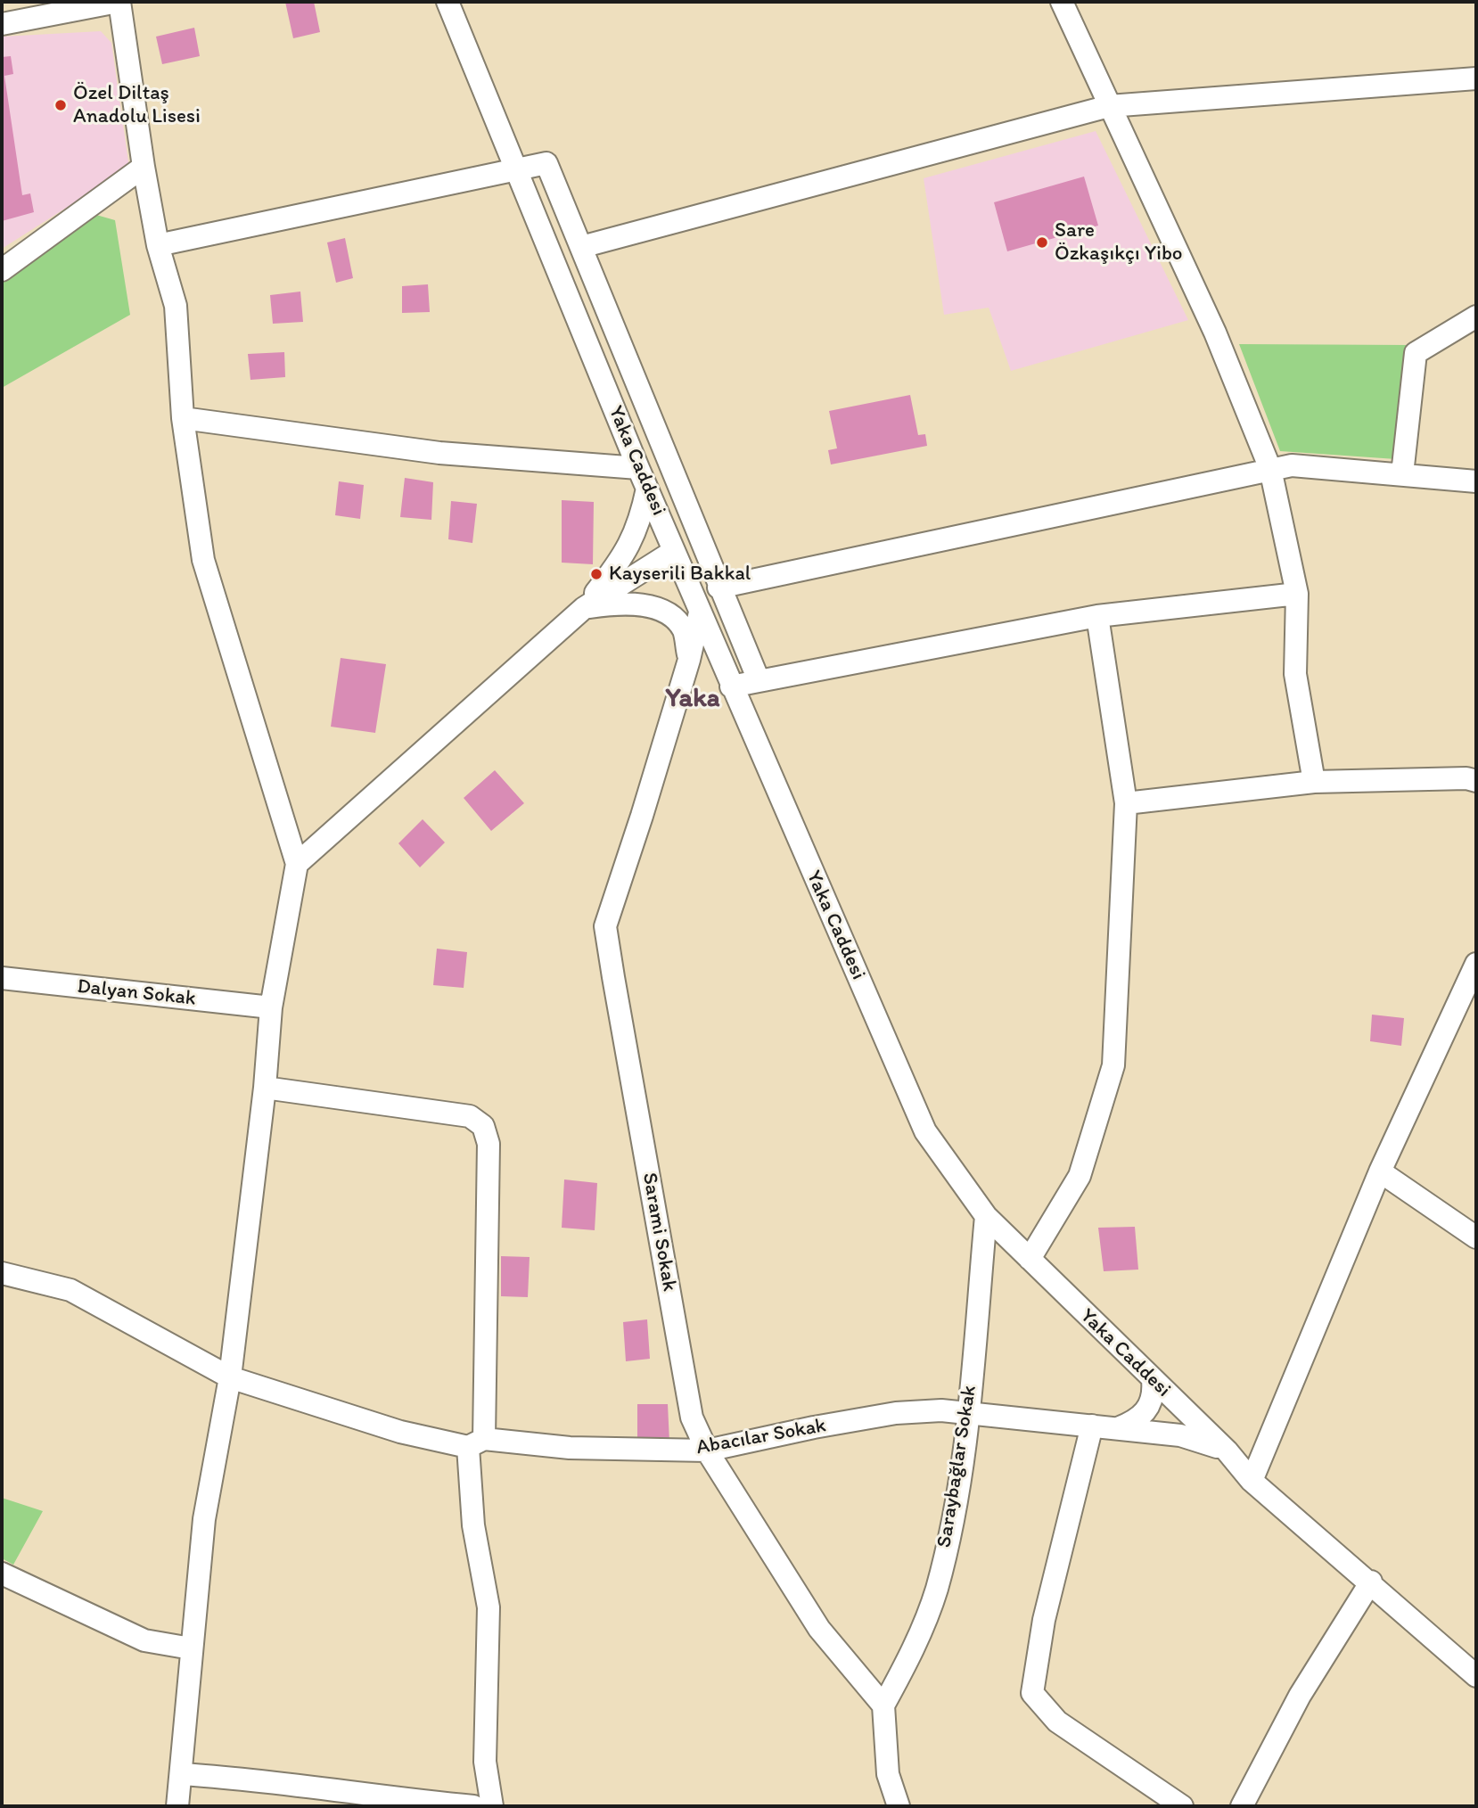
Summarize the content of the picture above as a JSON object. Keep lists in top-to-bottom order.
{
  "streets": {
    "street": [
      "Yaka Caddesi",
      "Dalyan Sokak",
      "Sarami Sokak",
      "Abacılar Sokak",
      "Saraybağlar Sokak"
    ]
  },
  "crossings": [
    ["Yaka Caddesi", "Sarami Sokak"],
    ["Yaka Caddesi", "Abacılar Sokak"],
    ["Yaka Caddesi", "Saraybağlar Sokak"],
    ["Sarami Sokak", "Abacılar Sokak"],
    ["Sarami Sokak", "Saraybağlar Sokak"],
    ["Abacılar Sokak", "Saraybağlar Sokak"]
  ],
  "districts": ["Yaka"],
  "places": ["Özel Diltaş Anadolu Lisesi", "Sare Özkaşıkçı Yibo", "Kayserili Bakkal"]
}
